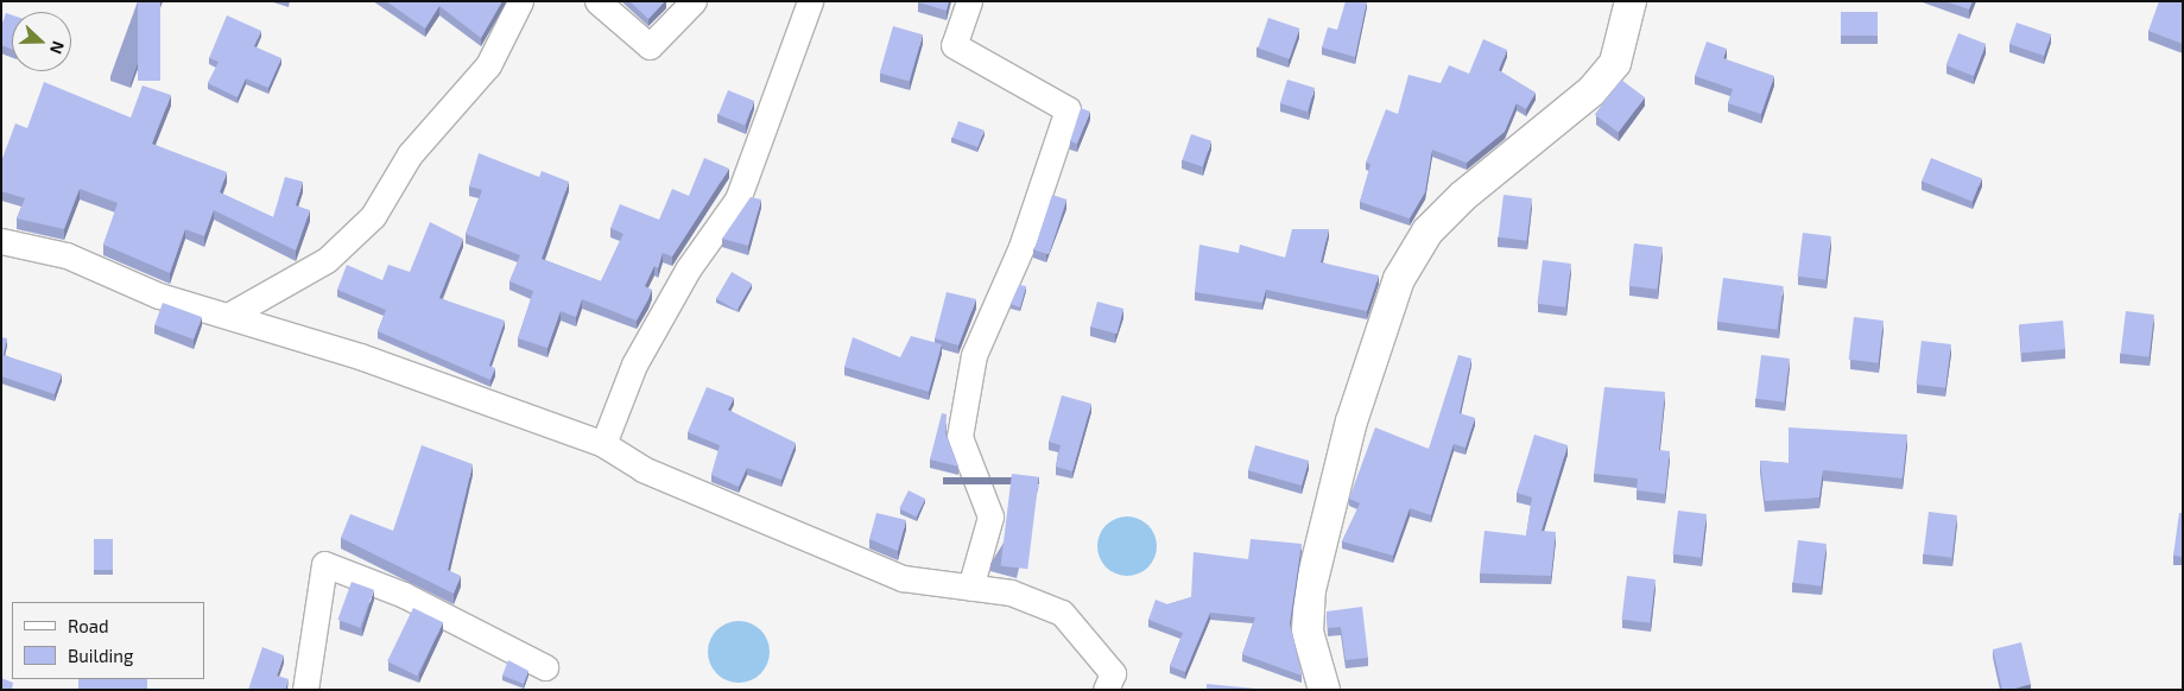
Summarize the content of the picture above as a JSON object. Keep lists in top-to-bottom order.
{
  "legend": ["Road", "Building"],
  "north": "right"
}
